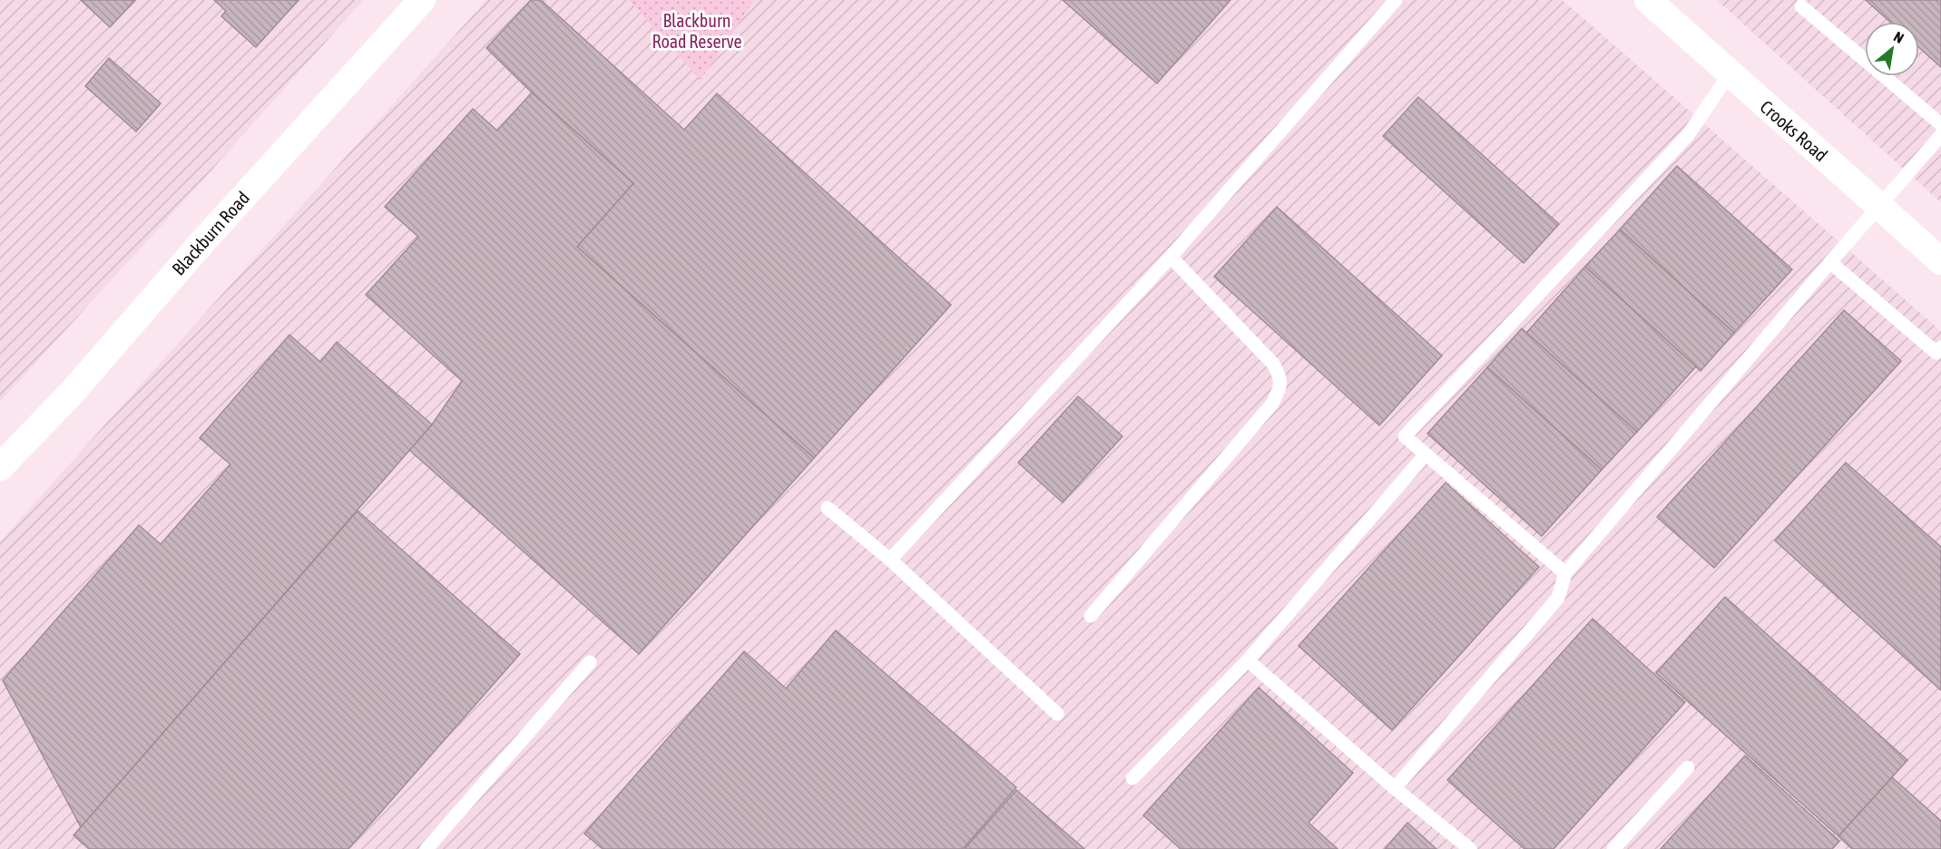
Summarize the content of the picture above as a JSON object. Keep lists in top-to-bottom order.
{
  "streets": {
    "street": ["Crooks Road", "Blackburn Road"]
  },
  "parks": ["Blackburn Road Reserve"],
  "north": "top right"
}
